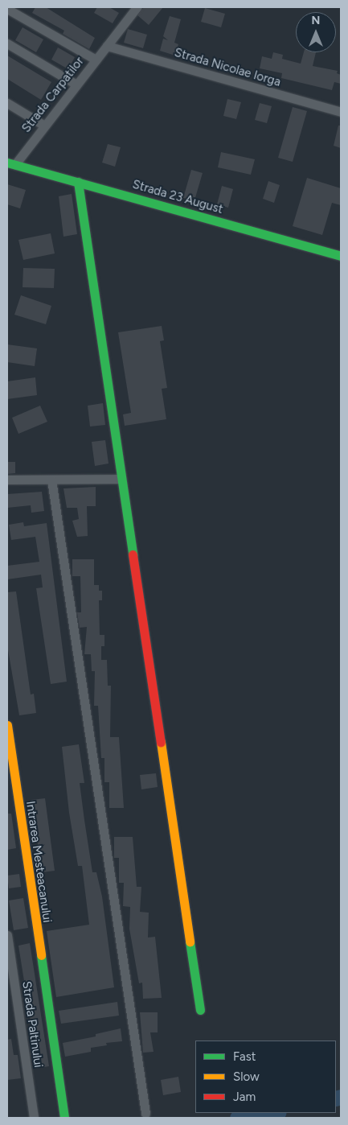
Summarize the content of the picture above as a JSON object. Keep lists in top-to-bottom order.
{
  "streets": {
    "street": [
      "Strada Nicolae Iorga",
      "Strada Carpatilor",
      "Strada 23 August",
      "Intrarea Mesteacanului",
      "Strada Paltinului"
    ]
  },
  "crossings": [
    ["Strada Nicolae Iorga", "Strada Carpatilor"],
    ["Strada Carpatilor", "Strada 23 August"]
  ],
  "legend": ["Fast", "Slow", "Jam"],
  "north": "top"
}
